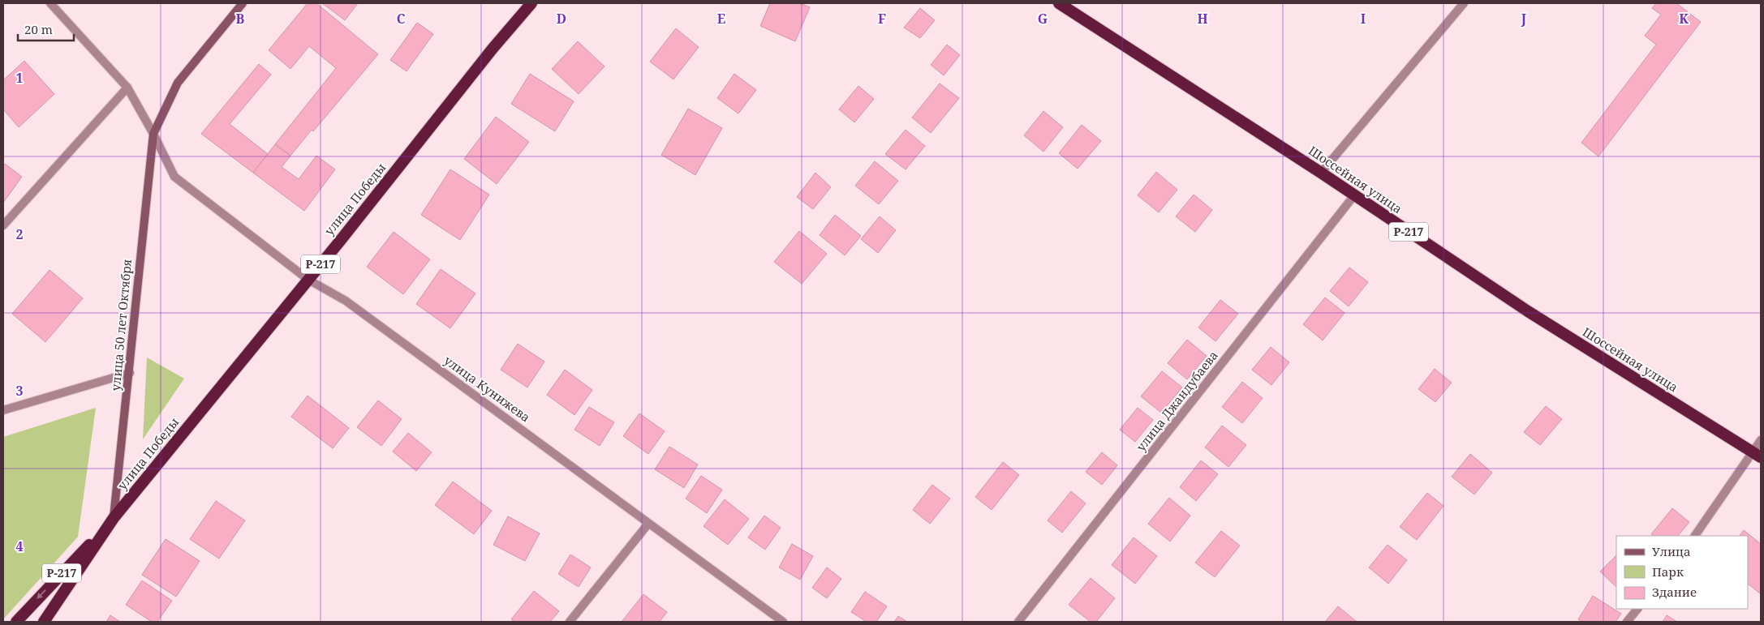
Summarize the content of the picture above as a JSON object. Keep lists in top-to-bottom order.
{
  "streets": {
    "highway": ["Шоссейная улица", "улица Победы", "Р-217"],
    "main road": ["улица 50 лет Октября"],
    "street": ["улица Кунижева", "улица Джандубаева"]
  },
  "crossings": [
    ["Шоссейная улица", "улица Джандубаева"],
    ["улица Победы", "улица 50 лет Октября"],
    ["улица Победы", "улица Кунижева"],
    ["улица 50 лет Октября", "улица Кунижева"]
  ],
  "legend": ["Улица", "Парк", "Здание"],
  "scale_bar": "20 m",
  "grid": {
    "columns": [
      "B",
      "C",
      "D",
      "E",
      "F",
      "G",
      "H",
      "I",
      "J",
      "K"
    ],
    "rows": [
      "1",
      "2",
      "3",
      "4"
    ]
  }
}
